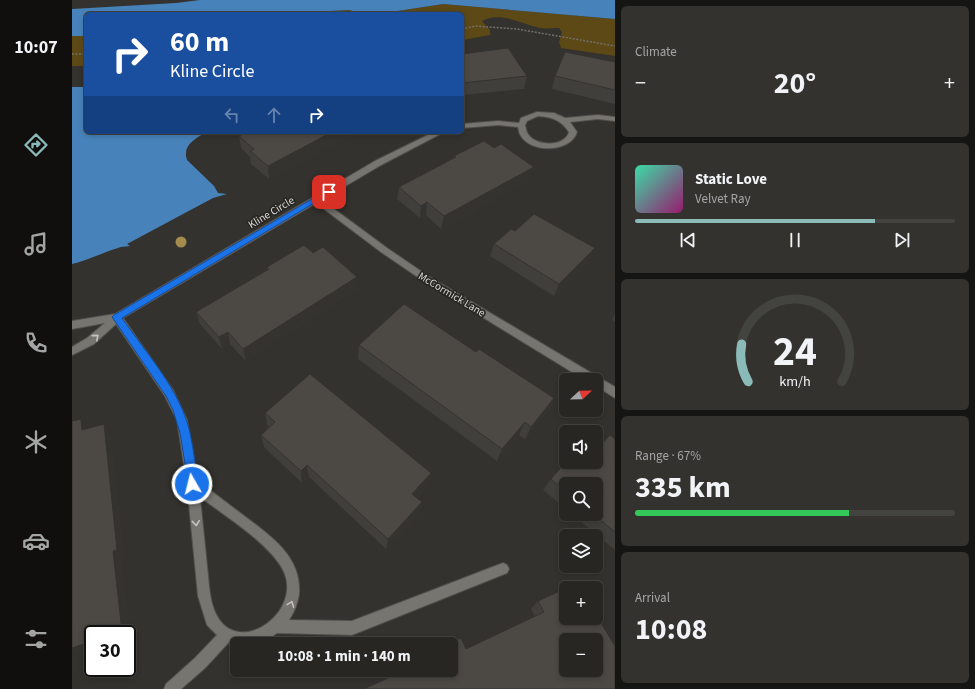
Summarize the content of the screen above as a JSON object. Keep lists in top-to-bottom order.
{
  "streets": {
    "street": ["Kline Circle", "McCormick Lane"]
  },
  "crossings": [
    ["Kline Circle", "McCormick Lane"]
  ],
  "north": "right",
  "page": {
    "tabs": "10:07",
    "tile": [
      "Climate",
      ["Range · 67%", "335 km"],
      ["Arrival", "10:08"]
    ],
    "turn": ["60 m", "Kline Circle"],
    "heat": ["−", "20°", "+"],
    "song": ["Static Love", "Velvet Ray"],
    "map_buttons": ["+", "−"],
    "limit": "30",
    "trip": "10:08 · 1 min · 140 m",
    "gauge": ["24", "km/h"]
  }
}
